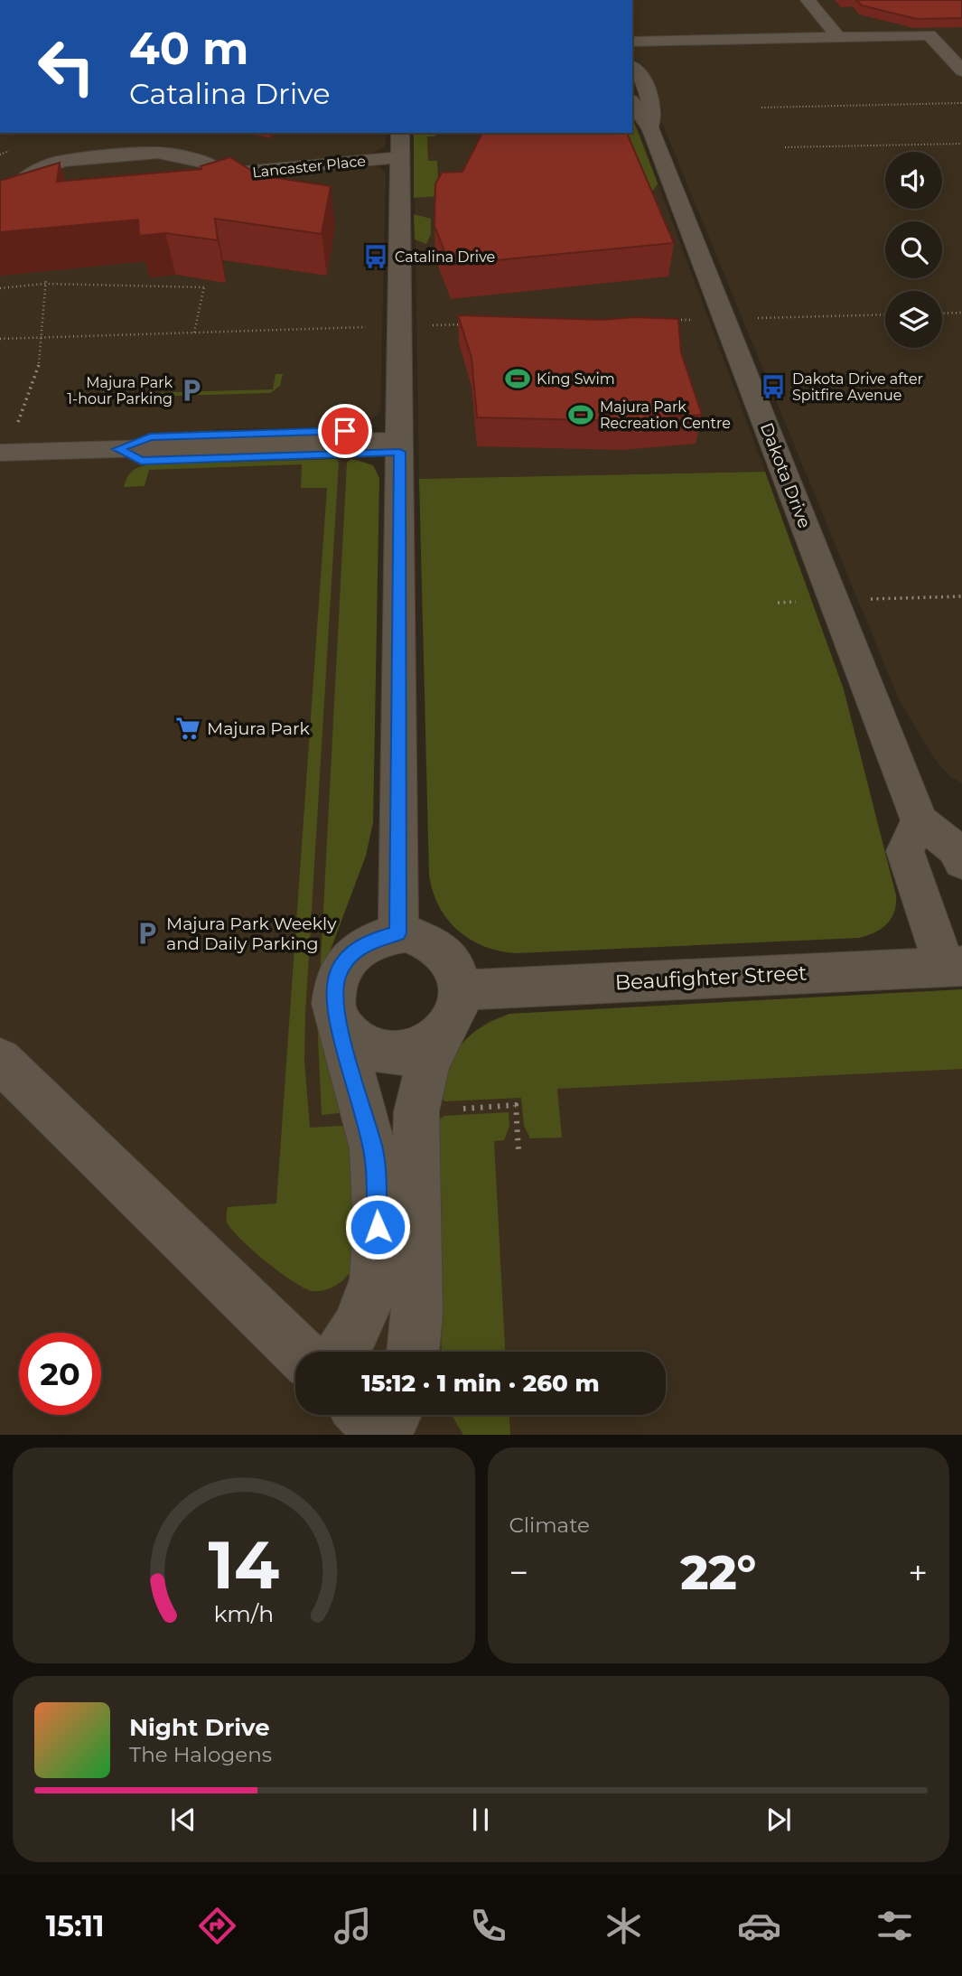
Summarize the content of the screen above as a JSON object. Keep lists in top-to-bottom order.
{
  "streets": {
    "street": ["Lancaster Place", "Dakota Drive", "Beaufighter Street"]
  },
  "places": {
    "bus stop": ["Catalina Drive", "Dakota Drive after Spitfire Avenue"],
    "sports": ["King Swim", "Majura Park Recreation Centre"],
    "parking": ["Majura Park 1-hour Parking", "Majura Park Weekly and Daily Parking"],
    "supermarket": ["Majura Park"]
  },
  "page": {
    "turn": ["40 m", "Catalina Drive"],
    "limit": "20",
    "trip": "15:12 · 1 min · 260 m",
    "tile": "Climate",
    "heat": ["−", "22°", "+"],
    "song": ["Night Drive", "The Halogens"],
    "tabs": "15:11",
    "gauge": ["14", "km/h"]
  }
}
